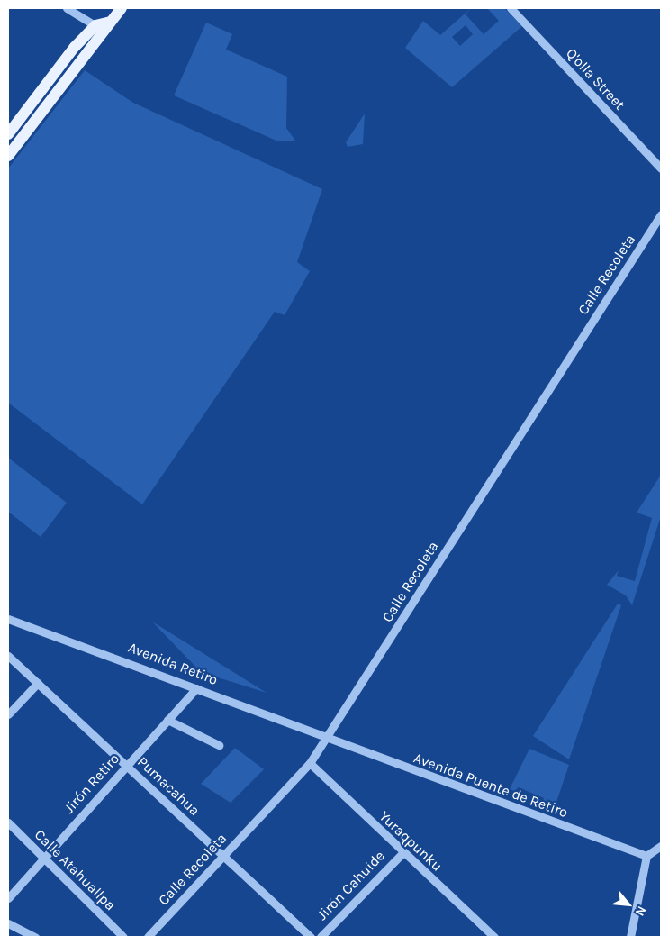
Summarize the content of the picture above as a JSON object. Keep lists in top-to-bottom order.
{
  "streets": {
    "street": [
      "Q'olla Street",
      "Calle Recoleta",
      "Avenida Retiro",
      "Jirón Retiro",
      "Avenida Puente de Retiro",
      "Pumacahua",
      "Yuraqpunku",
      "Calle Atahuallpa",
      "Jirón Cahuide"
    ]
  },
  "crossings": [
    ["Calle Recoleta", "Avenida Retiro"],
    ["Calle Recoleta", "Avenida Puente de Retiro"],
    ["Calle Recoleta", "Pumacahua"],
    ["Calle Recoleta", "Yuraqpunku"],
    ["Avenida Retiro", "Jirón Retiro"],
    ["Avenida Retiro", "Avenida Puente de Retiro"],
    ["Jirón Retiro", "Pumacahua"],
    ["Jirón Retiro", "Calle Atahuallpa"],
    ["Yuraqpunku", "Jirón Cahuide"]
  ],
  "north": "bottom right"
}
